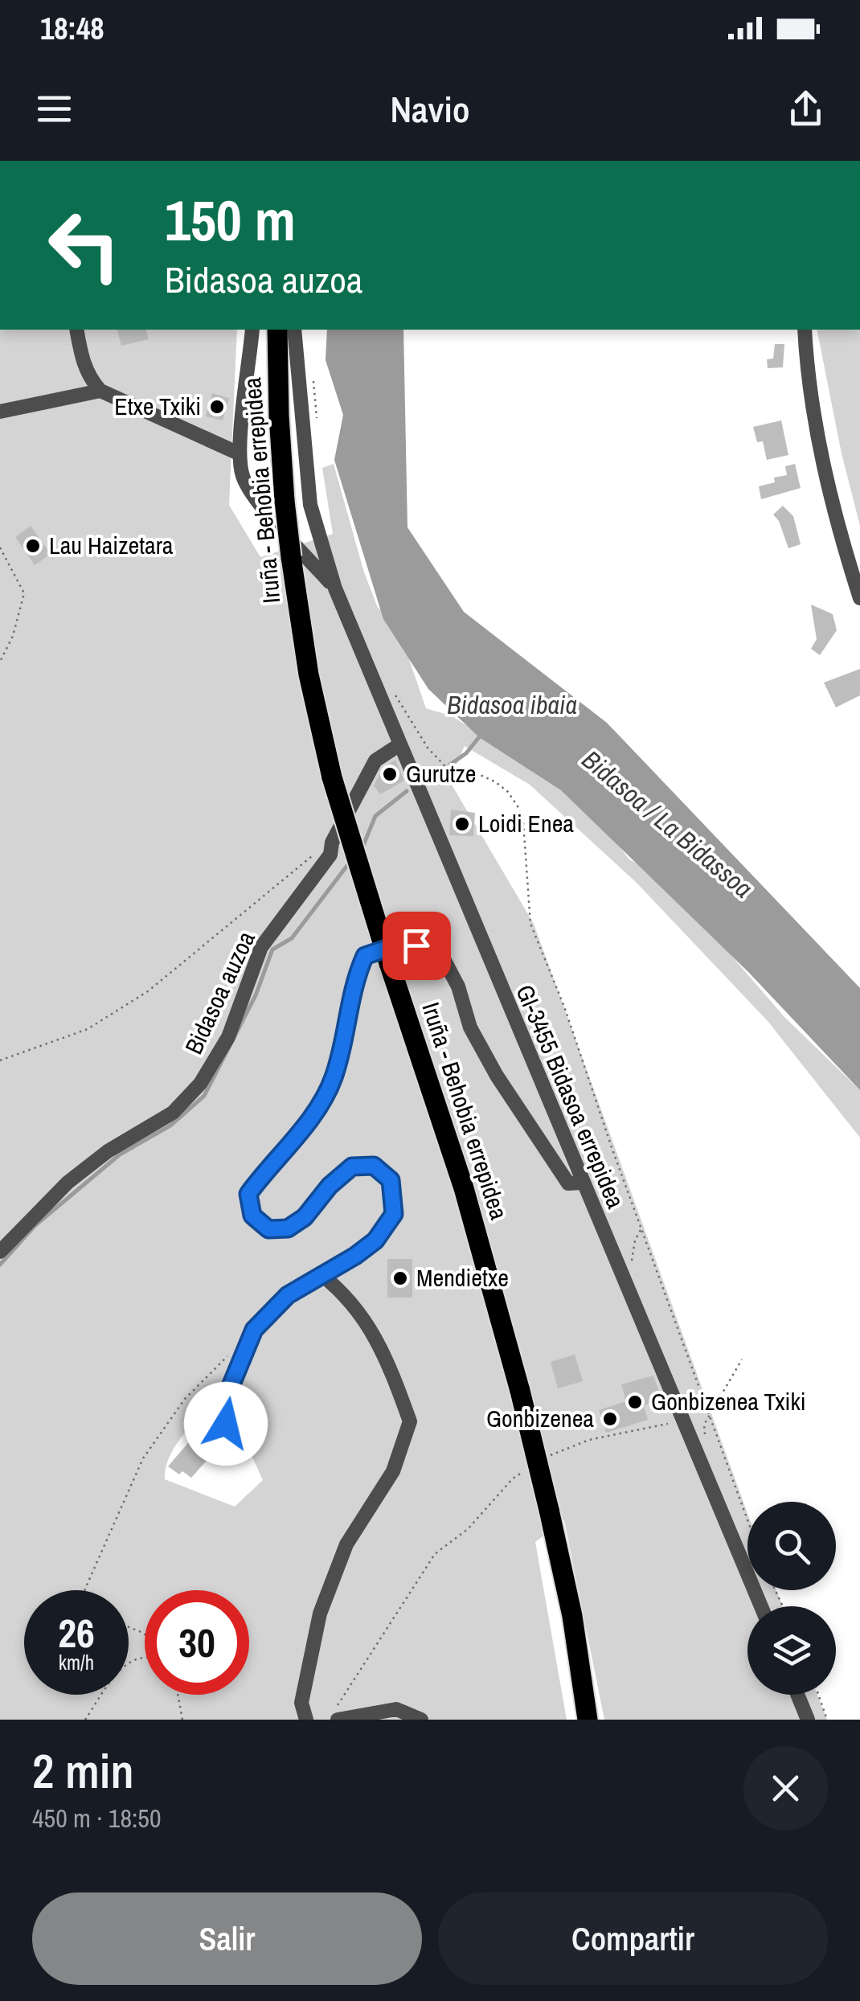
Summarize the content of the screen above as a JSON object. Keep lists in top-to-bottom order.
{
  "streets": {
    "highway": ["Iruña - Behobia errepidea"],
    "street": ["Bidasoa auzoa", "GI-3455 Bidasoa errepidea"]
  },
  "crossings": [
    ["Bidasoa auzoa", "GI-3455 Bidasoa errepidea"]
  ],
  "water": ["Bidasoa ibaia", "Bidasoa / La Bidassoa"],
  "places": [
    "Etxe Txiki",
    "Lau Haizetara",
    "Gurutze",
    "Loidi Enea",
    "Mendietxe",
    "Gonbizenea Txiki",
    "Gonbizenea"
  ],
  "page": {
    "status": "18:48",
    "header": "Navio",
    "turn": ["150 m", "Bidasoa auzoa"],
    "speed": "26 km/h",
    "limit": "30",
    "heading": ["2 min", "450 m · 18:50"],
    "buttons": ["Salir", "Compartir"]
  }
}
